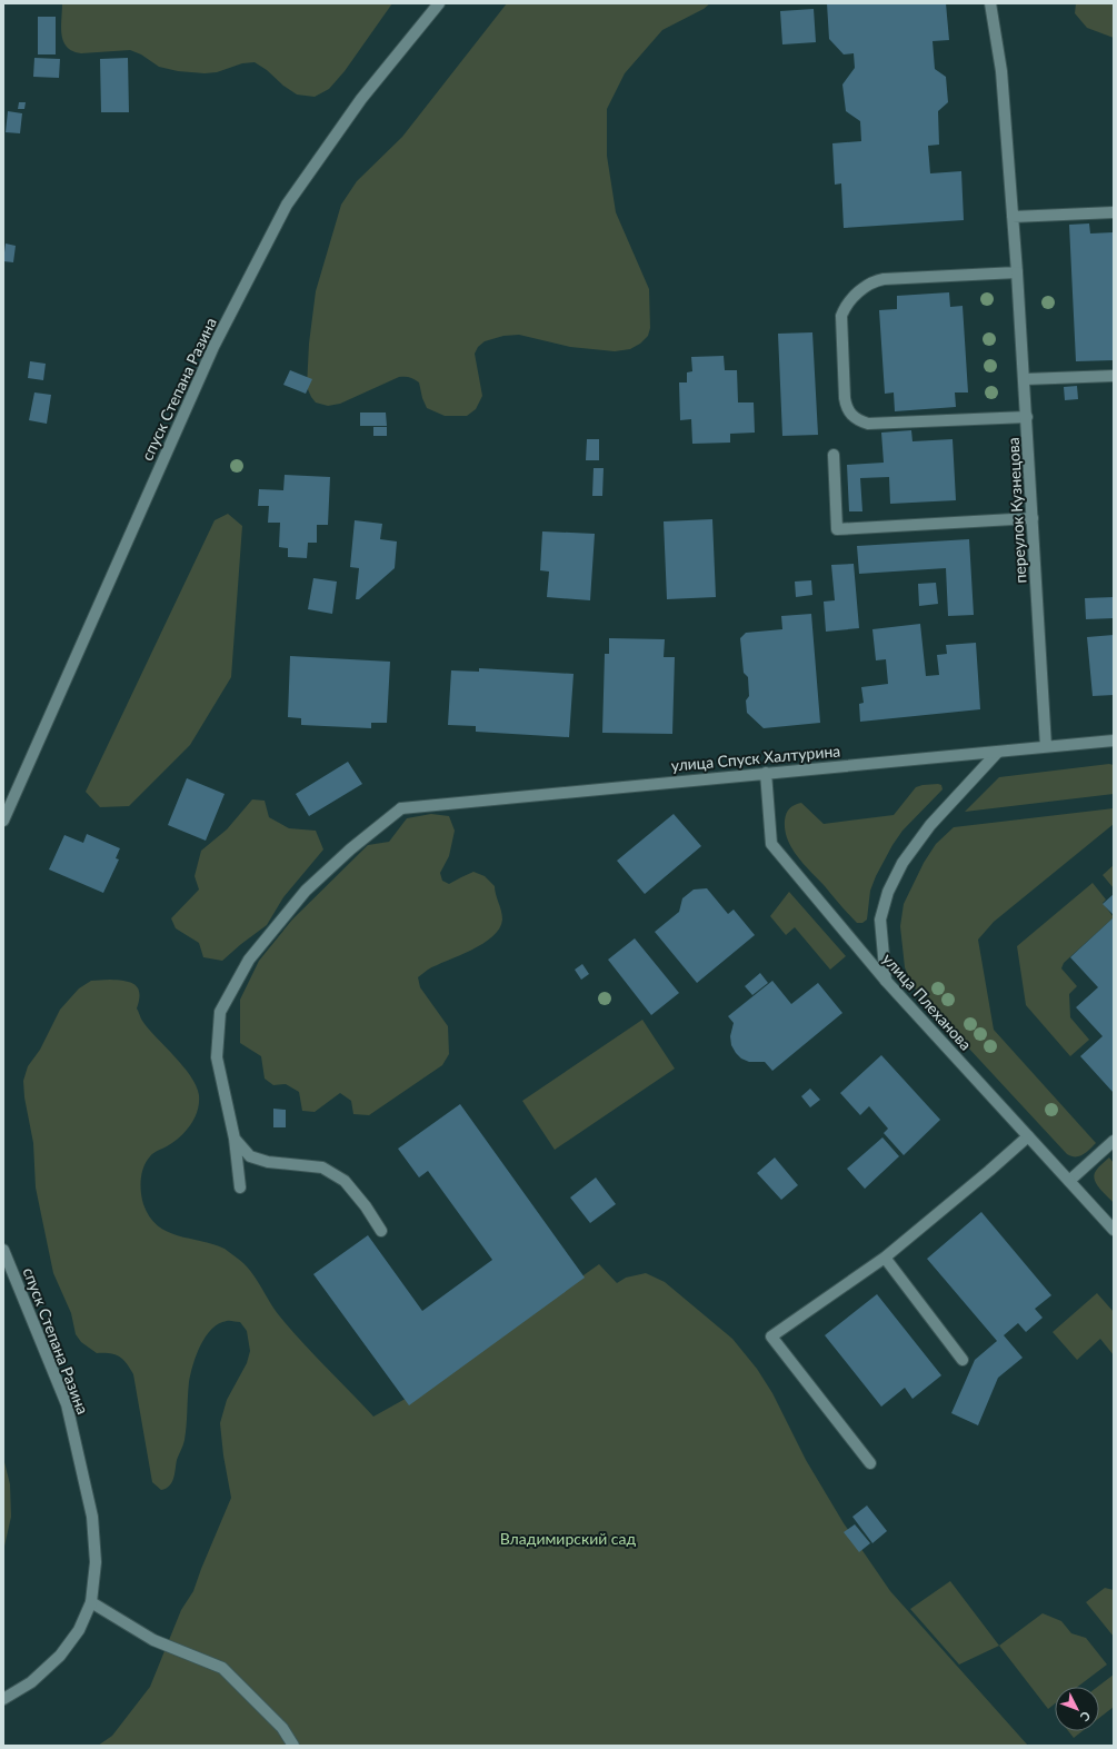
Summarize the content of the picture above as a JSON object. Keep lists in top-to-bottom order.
{
  "streets": {
    "street": [
      "спуск Степана Разина",
      "переулок Кузнецова",
      "улица Спуск Халтурина",
      "улица Плеханова"
    ]
  },
  "crossings": [
    ["переулок Кузнецова", "улица Спуск Халтурина"],
    ["улица Спуск Халтурина", "улица Плеханова"]
  ],
  "parks": ["Владимирский сад"],
  "north": "bottom right"
}
